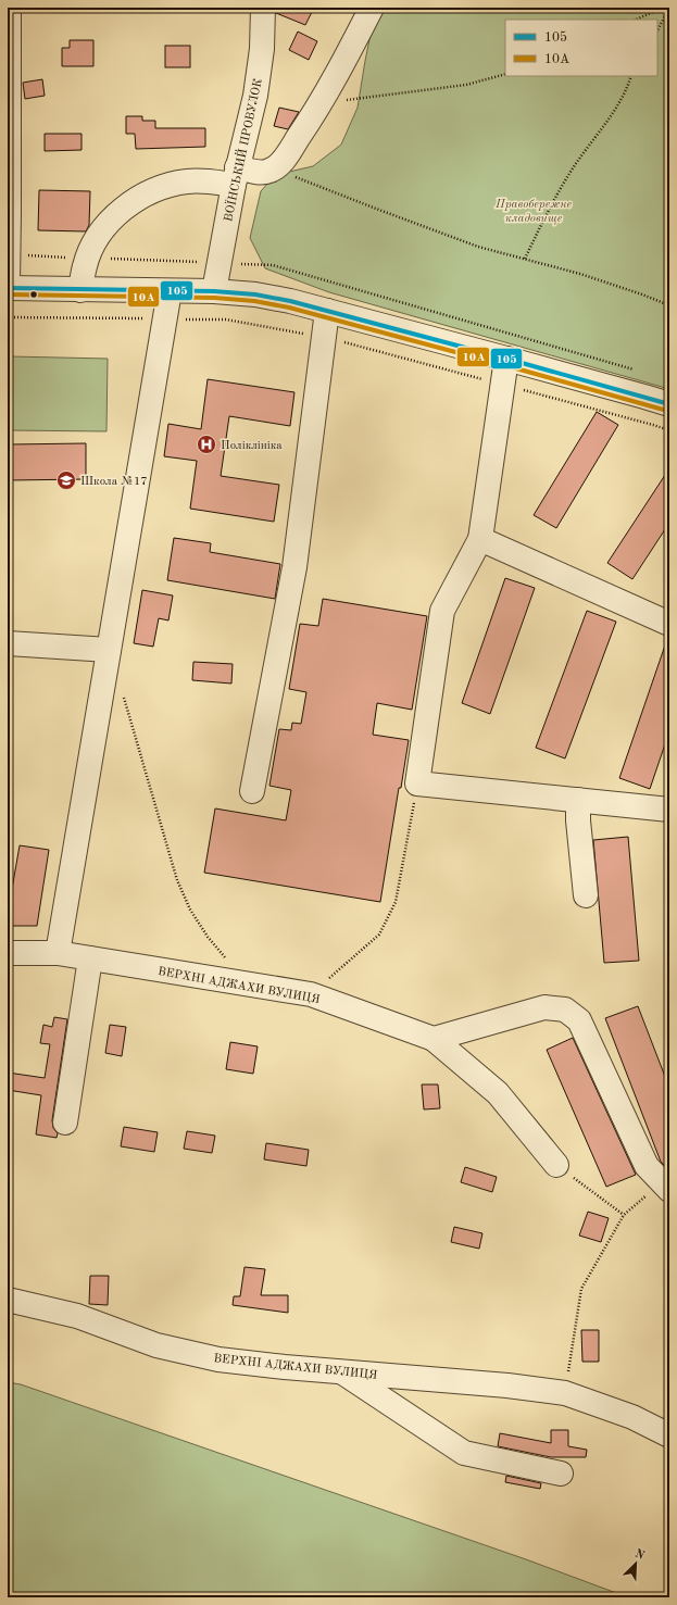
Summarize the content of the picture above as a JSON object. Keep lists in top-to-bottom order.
{
  "streets": {
    "street": ["ВОЇНСЬКИЙ ПРОВУЛОК", "ВЕРХНІ АДЖАХИ ВУЛИЦЯ"]
  },
  "parks": ["Правобережне кладовище"],
  "places": {
    "hospital": ["Поліклініка"],
    "school or university": ["Школа №17"]
  },
  "lines": ["transit line 105", "transit line 10А"],
  "legend": ["105", "10А"],
  "north": "top right"
}
